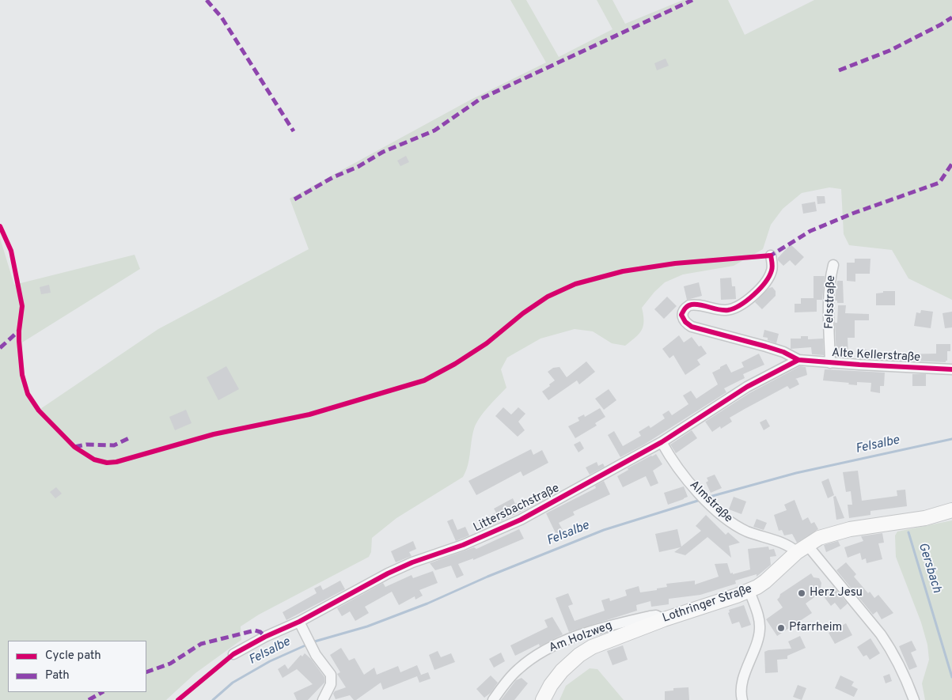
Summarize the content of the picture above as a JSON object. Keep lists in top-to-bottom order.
{
  "streets": {
    "main road": ["Lothringer Straße"],
    "street": [
      "Felsstraße",
      "Alte Kellerstraße",
      "Almstraße",
      "Littersbachstraße",
      "Am Holzweg"
    ]
  },
  "crossings": [
    ["Felsstraße", "Alte Kellerstraße"],
    ["Alte Kellerstraße", "Littersbachstraße"],
    ["Almstraße", "Littersbachstraße"],
    ["Almstraße", "Lothringer Straße"],
    ["Lothringer Straße", "Am Holzweg"]
  ],
  "water": ["Felsalbe", "Gersbach"],
  "places": ["Herz Jesu", "Pfarrheim"],
  "legend": ["Cycle path", "Path"]
}
